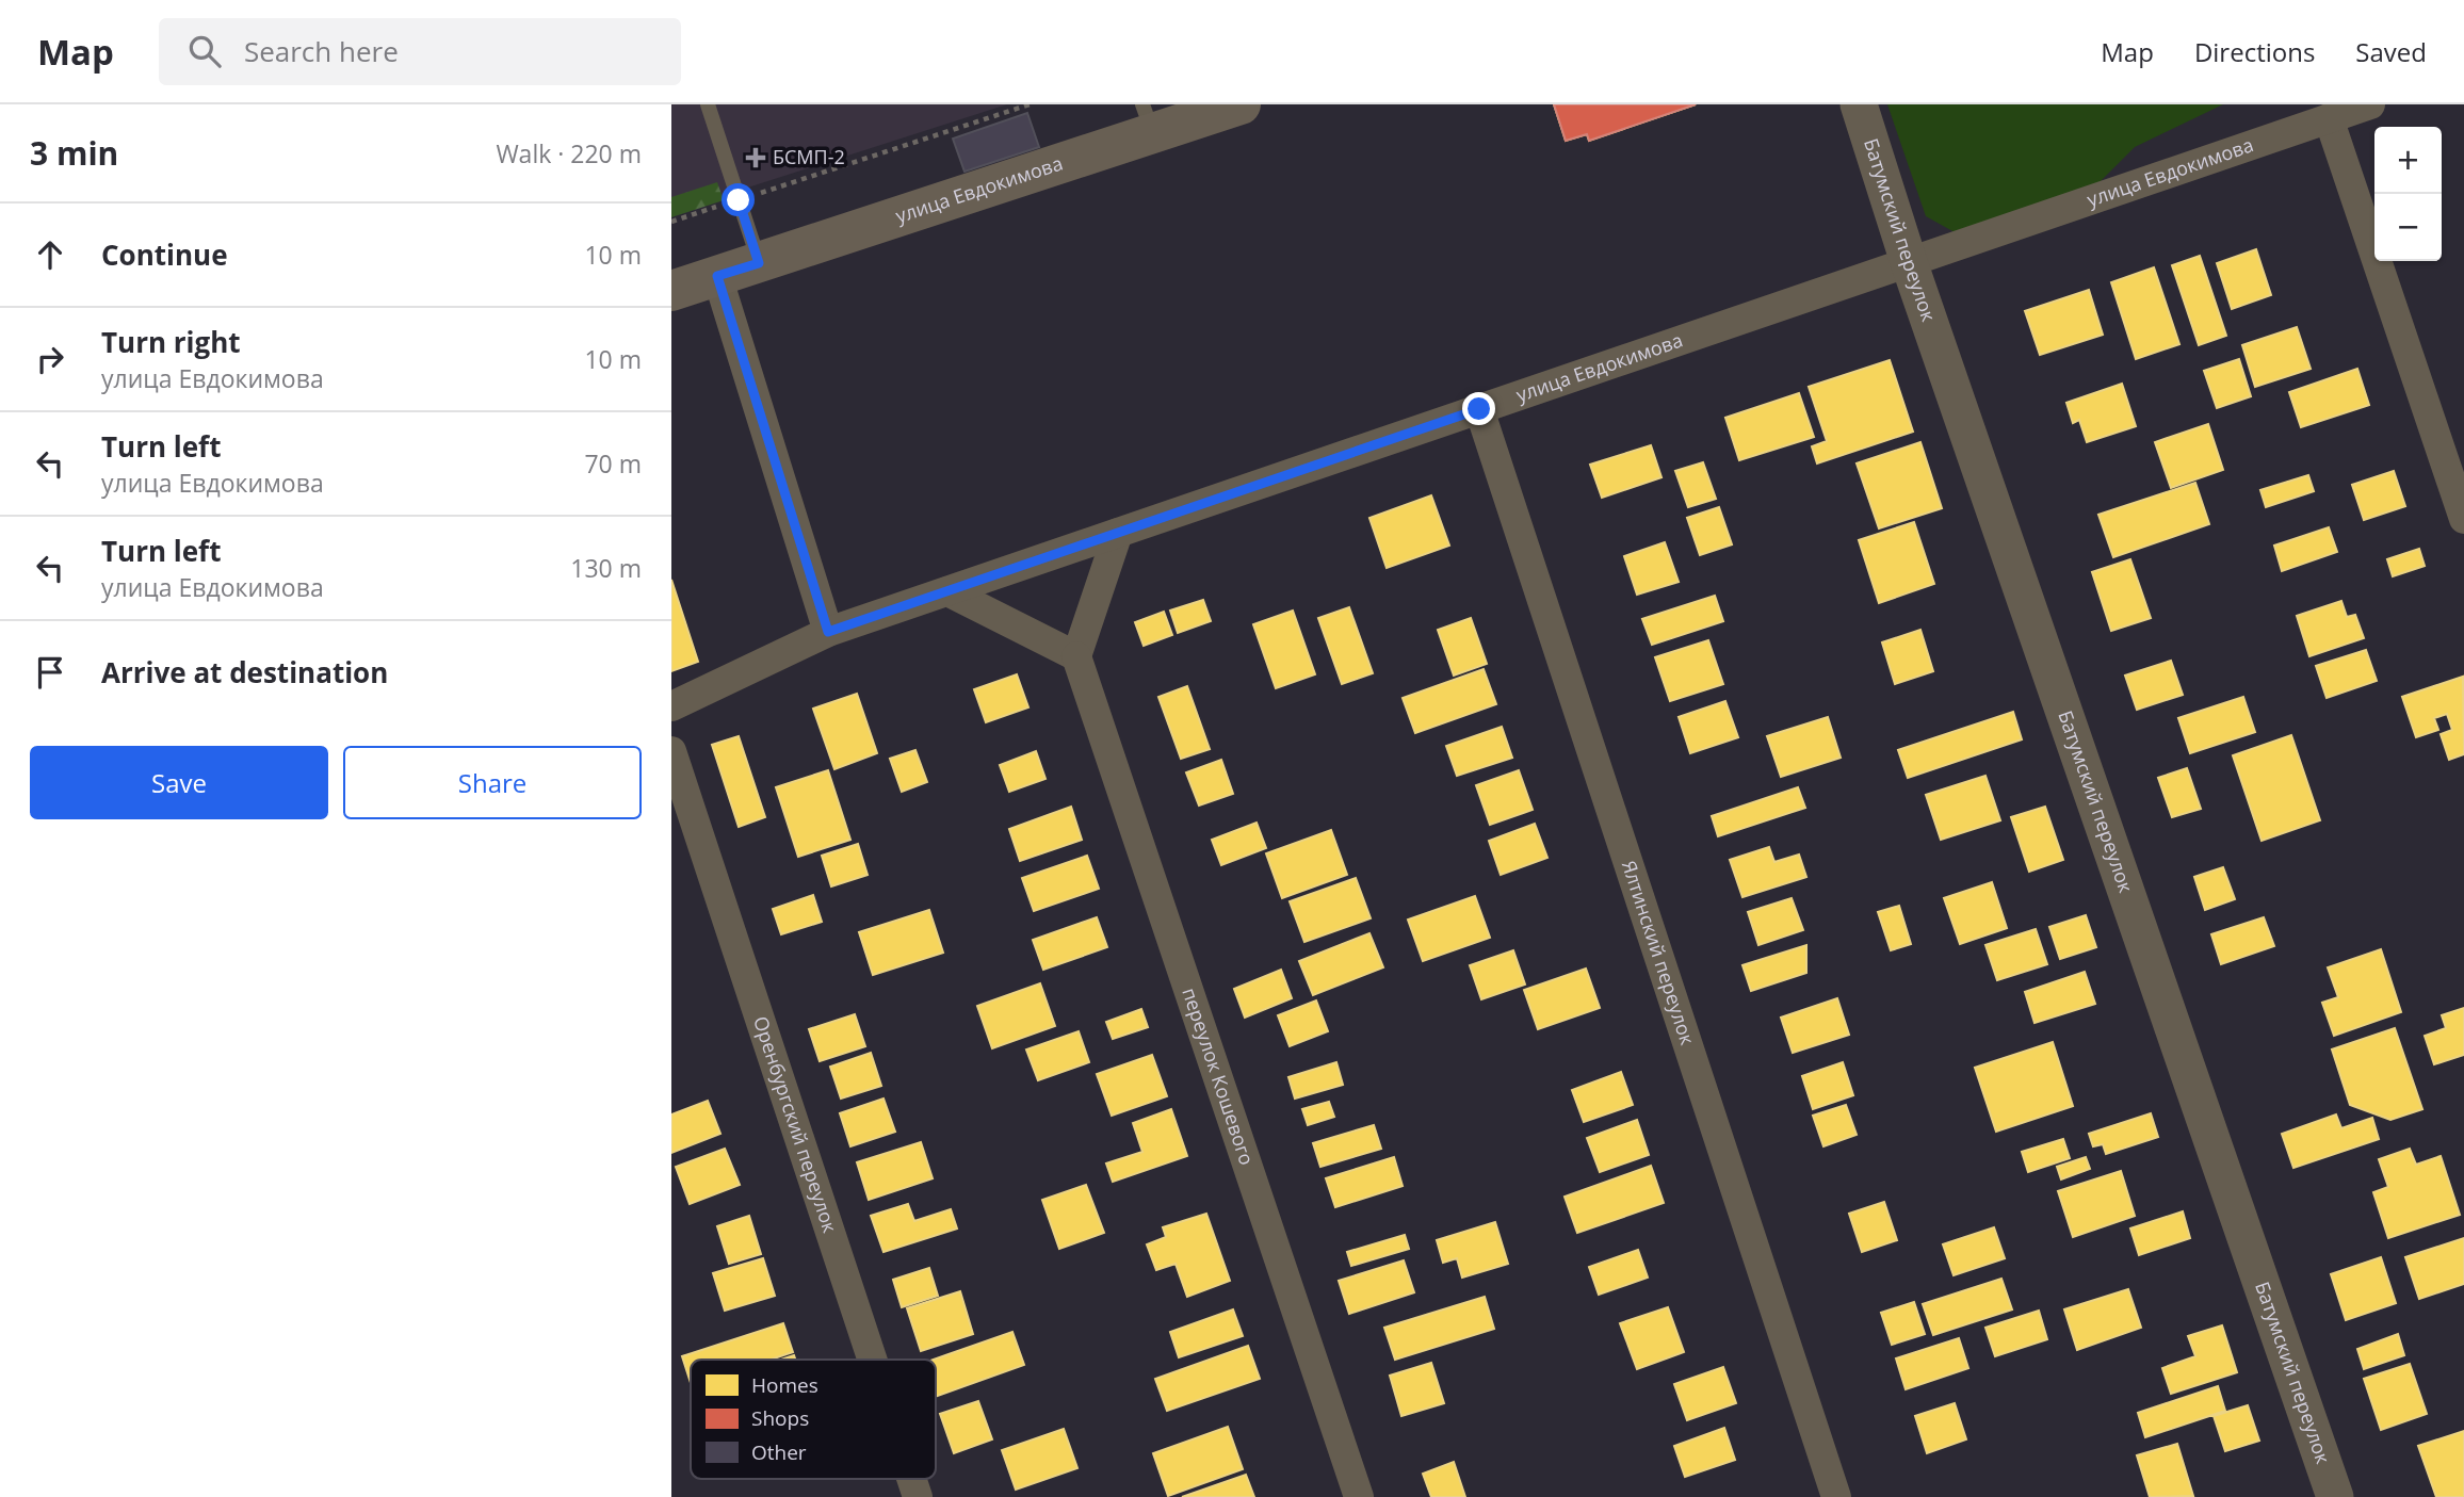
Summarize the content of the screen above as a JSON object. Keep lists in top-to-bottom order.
{
  "streets": {
    "main road": ["улица Евдокимова"],
    "street": [
      "Батумский переулок",
      "Ялтинский переулок",
      "переулок Кошевого",
      "Оренбургский переулок"
    ]
  },
  "crossings": [
    ["улица Евдокимова", "Батумский переулок"],
    ["улица Евдокимова", "Ялтинский переулок"]
  ],
  "places": {
    "health": ["БСМП-2"]
  },
  "legend": ["Homes", "Shops", "Other"],
  "page": {
    "header": "Map",
    "search": "Search here",
    "nav": ["Map", "Directions", "Saved"],
    "heading": ["3 min", "Walk · 220 m"],
    "map_buttons": ["+", "−"],
    "list": [
      ["Continue", "10 m"],
      ["Turn right", "улица Евдокимова", "10 m"],
      ["Turn left", "улица Евдокимова", "70 m"],
      ["Turn left", "улица Евдокимова", "130 m"],
      "Arrive at destination"
    ],
    "buttons": ["Save", "Share"]
  }
}
